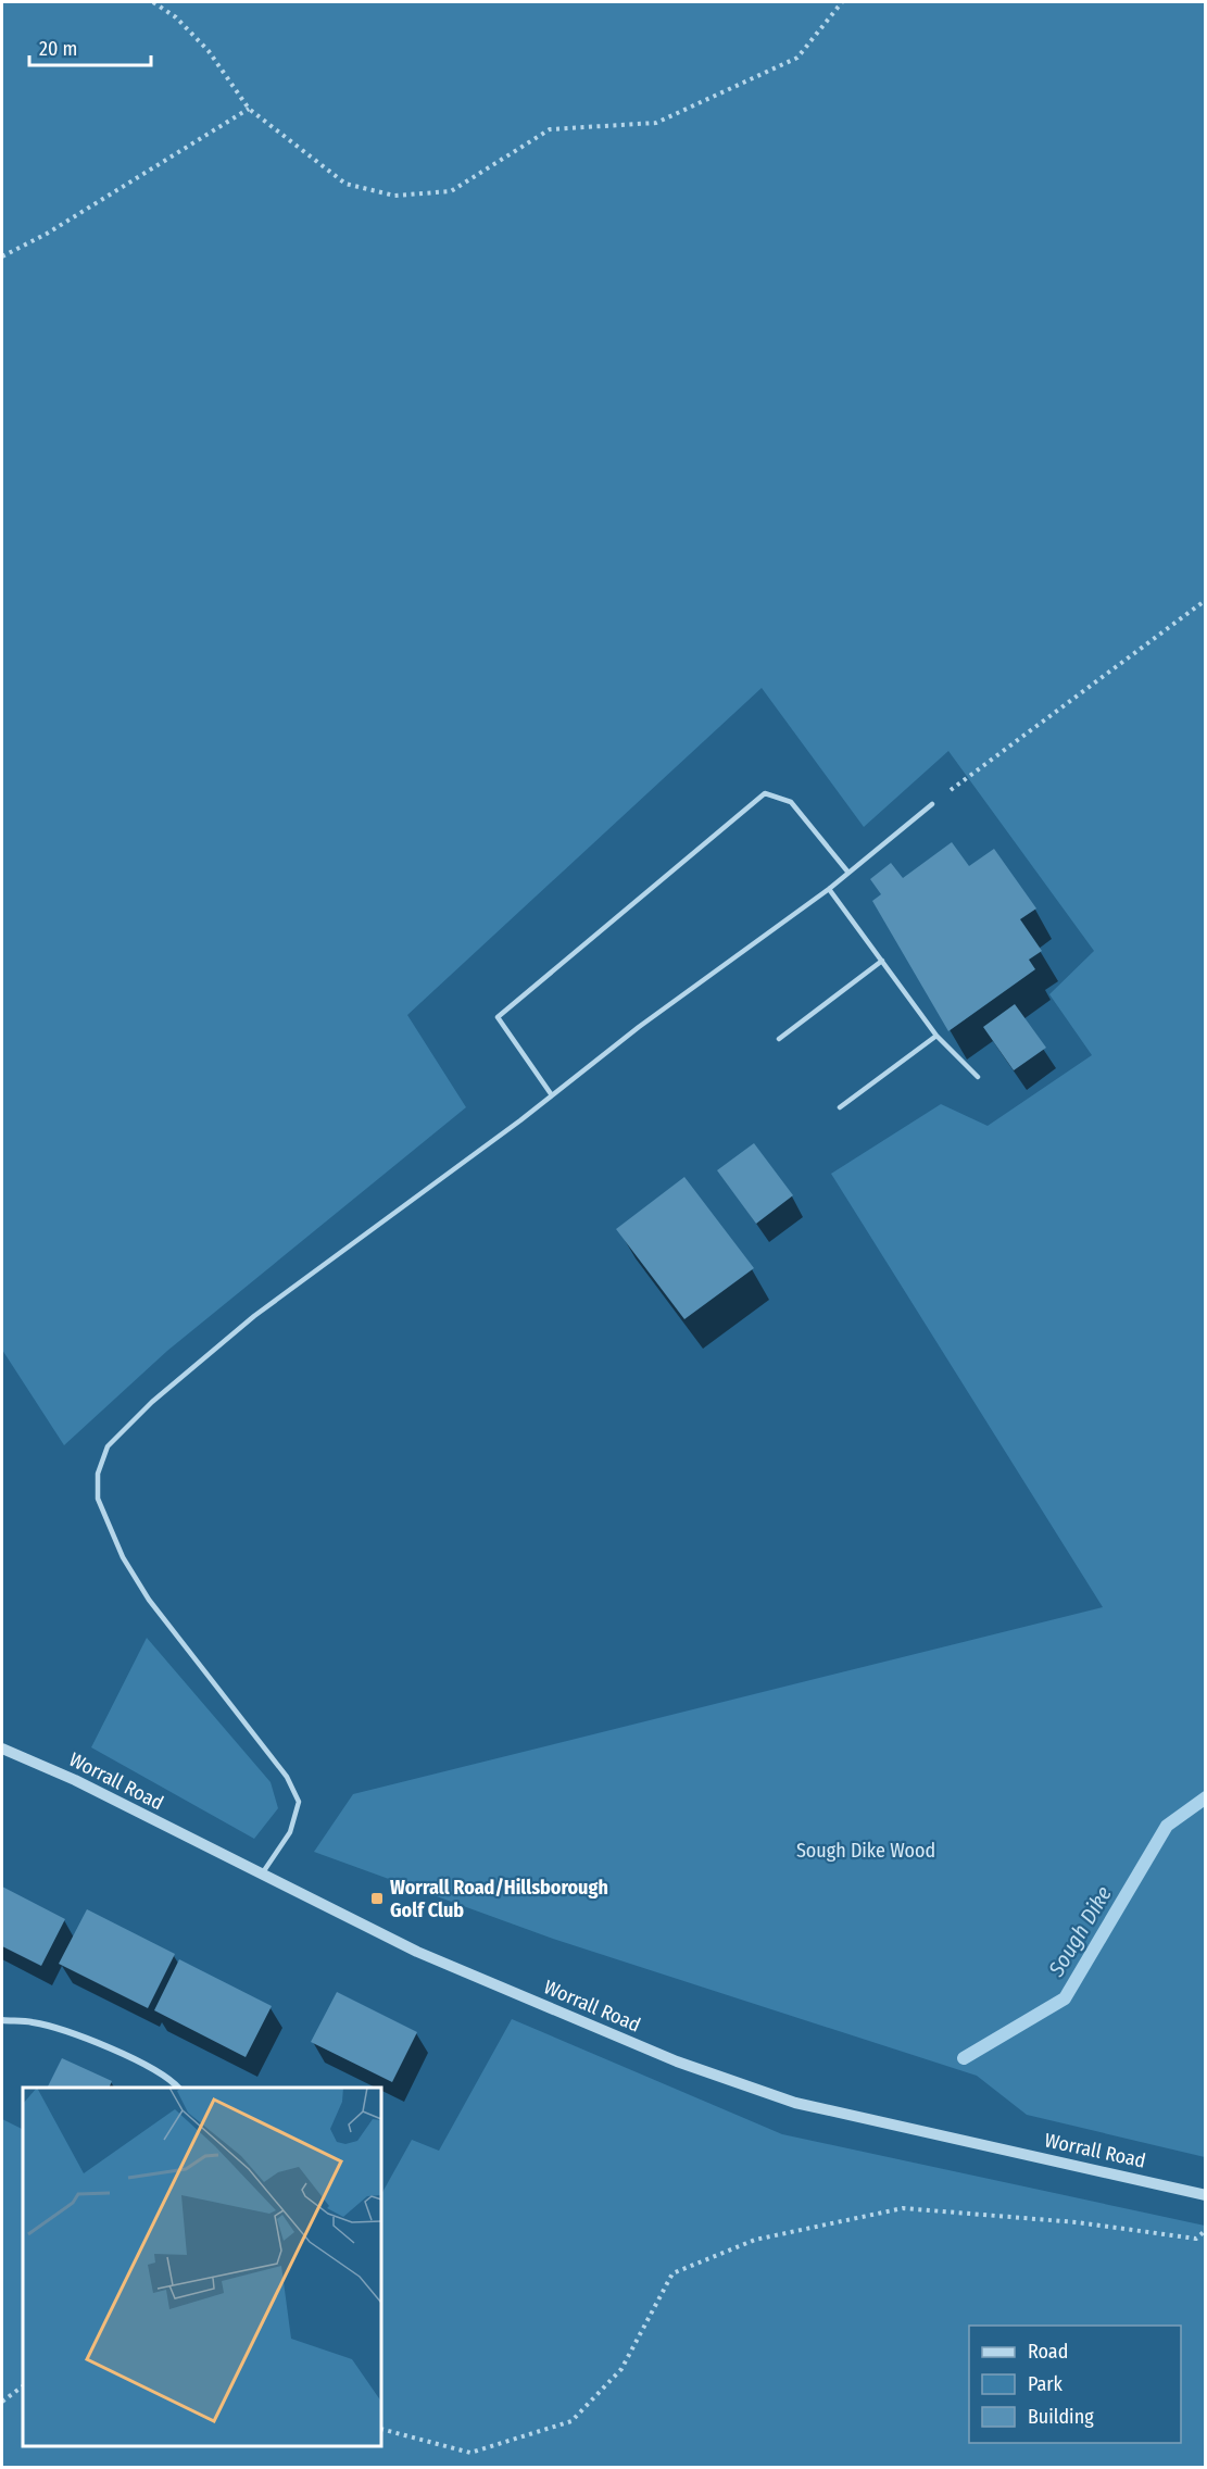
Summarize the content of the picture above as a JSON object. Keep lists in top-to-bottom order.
{
  "streets": {
    "street": ["Worrall Road"]
  },
  "water": ["Sough Dike"],
  "parks": ["Sough Dike Wood"],
  "places": {
    "transit": ["Worrall Road/Hillsborough Golf Club"]
  },
  "legend": ["Road", "Park", "Building"],
  "scale_bar": "20 m"
}
